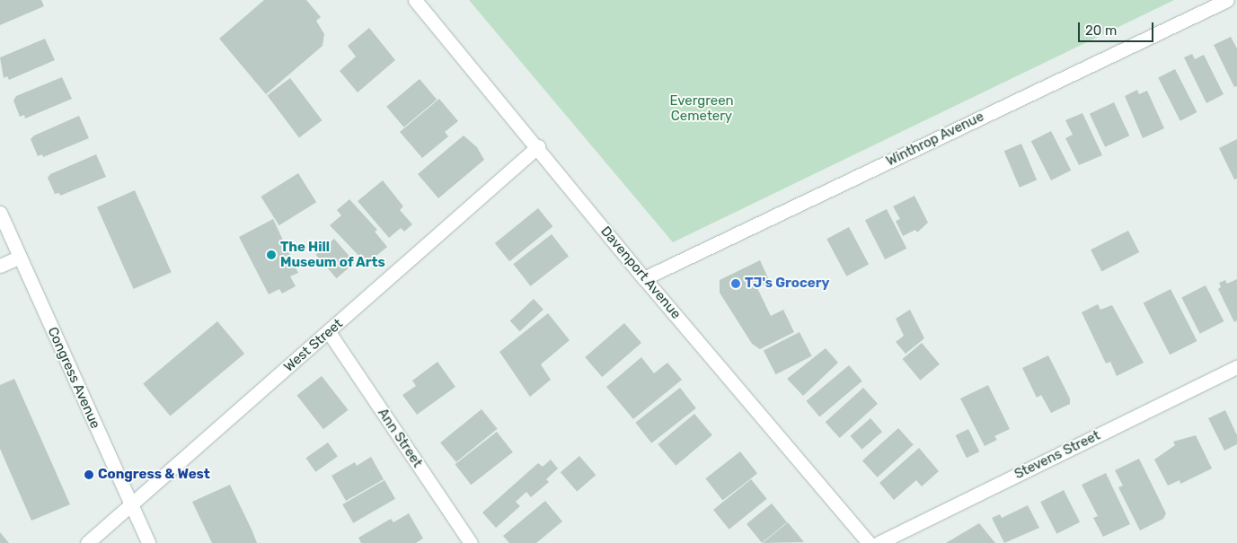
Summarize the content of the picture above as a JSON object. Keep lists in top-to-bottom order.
{
  "streets": {
    "main road": [
      "Winthrop Avenue",
      "Davenport Avenue",
      "West Street",
      "Congress Avenue",
      "Ann Street",
      "Stevens Street"
    ]
  },
  "crossings": [
    ["Winthrop Avenue", "Davenport Avenue"],
    ["Davenport Avenue", "West Street"],
    ["West Street", "Congress Avenue"],
    ["West Street", "Ann Street"]
  ],
  "parks": ["Evergreen Cemetery"],
  "places": ["The Hill Museum of Arts", "TJ's Grocery", "Congress & West"],
  "scale_bar": "20 m"
}
